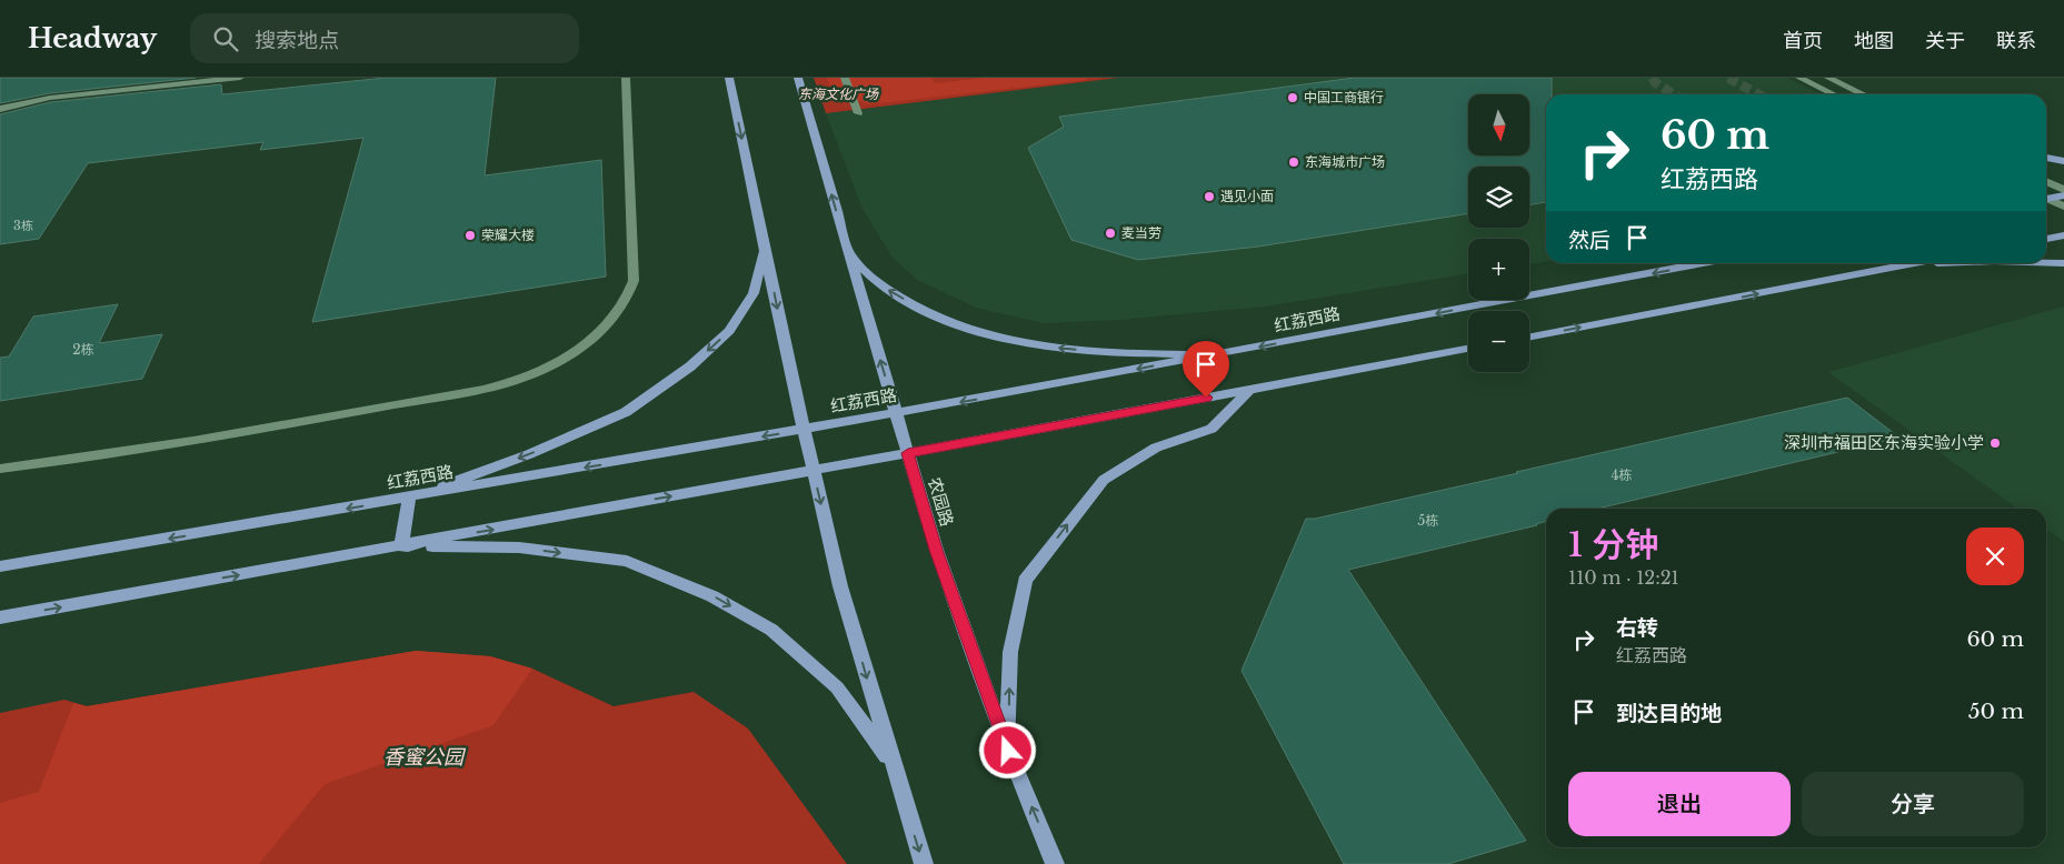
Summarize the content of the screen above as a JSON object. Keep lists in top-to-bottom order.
{
  "streets": {
    "main road": ["红荔西路", "农园路"]
  },
  "crossings": [
    ["红荔西路", "农园路"]
  ],
  "parks": ["东海文化广场", "香蜜公园"],
  "places": [
    "中国工商银行",
    "东海城市广场",
    "遇见小面",
    "麦当劳",
    "荣耀大楼",
    "深圳市福田区东海实验小学"
  ],
  "house_numbers": [
    "3栋",
    "2栋",
    "4栋",
    "5栋"
  ],
  "north": "bottom",
  "page": {
    "header": "Headway",
    "search": "搜索地点",
    "nav": [
      "首页",
      "地图",
      "关于",
      "联系"
    ],
    "map_buttons": ["+", "−"],
    "turn": ["60 m", "红荔西路"],
    "then": "然后",
    "heading": ["1 分钟", "110 m · 12:21"],
    "list": [
      {
        "name": "右转",
        "note": "红荔西路",
        "value": "60 m"
      },
      {
        "name": "到达目的地",
        "value": "50 m"
      }
    ],
    "buttons": ["退出", "分享"]
  }
}
